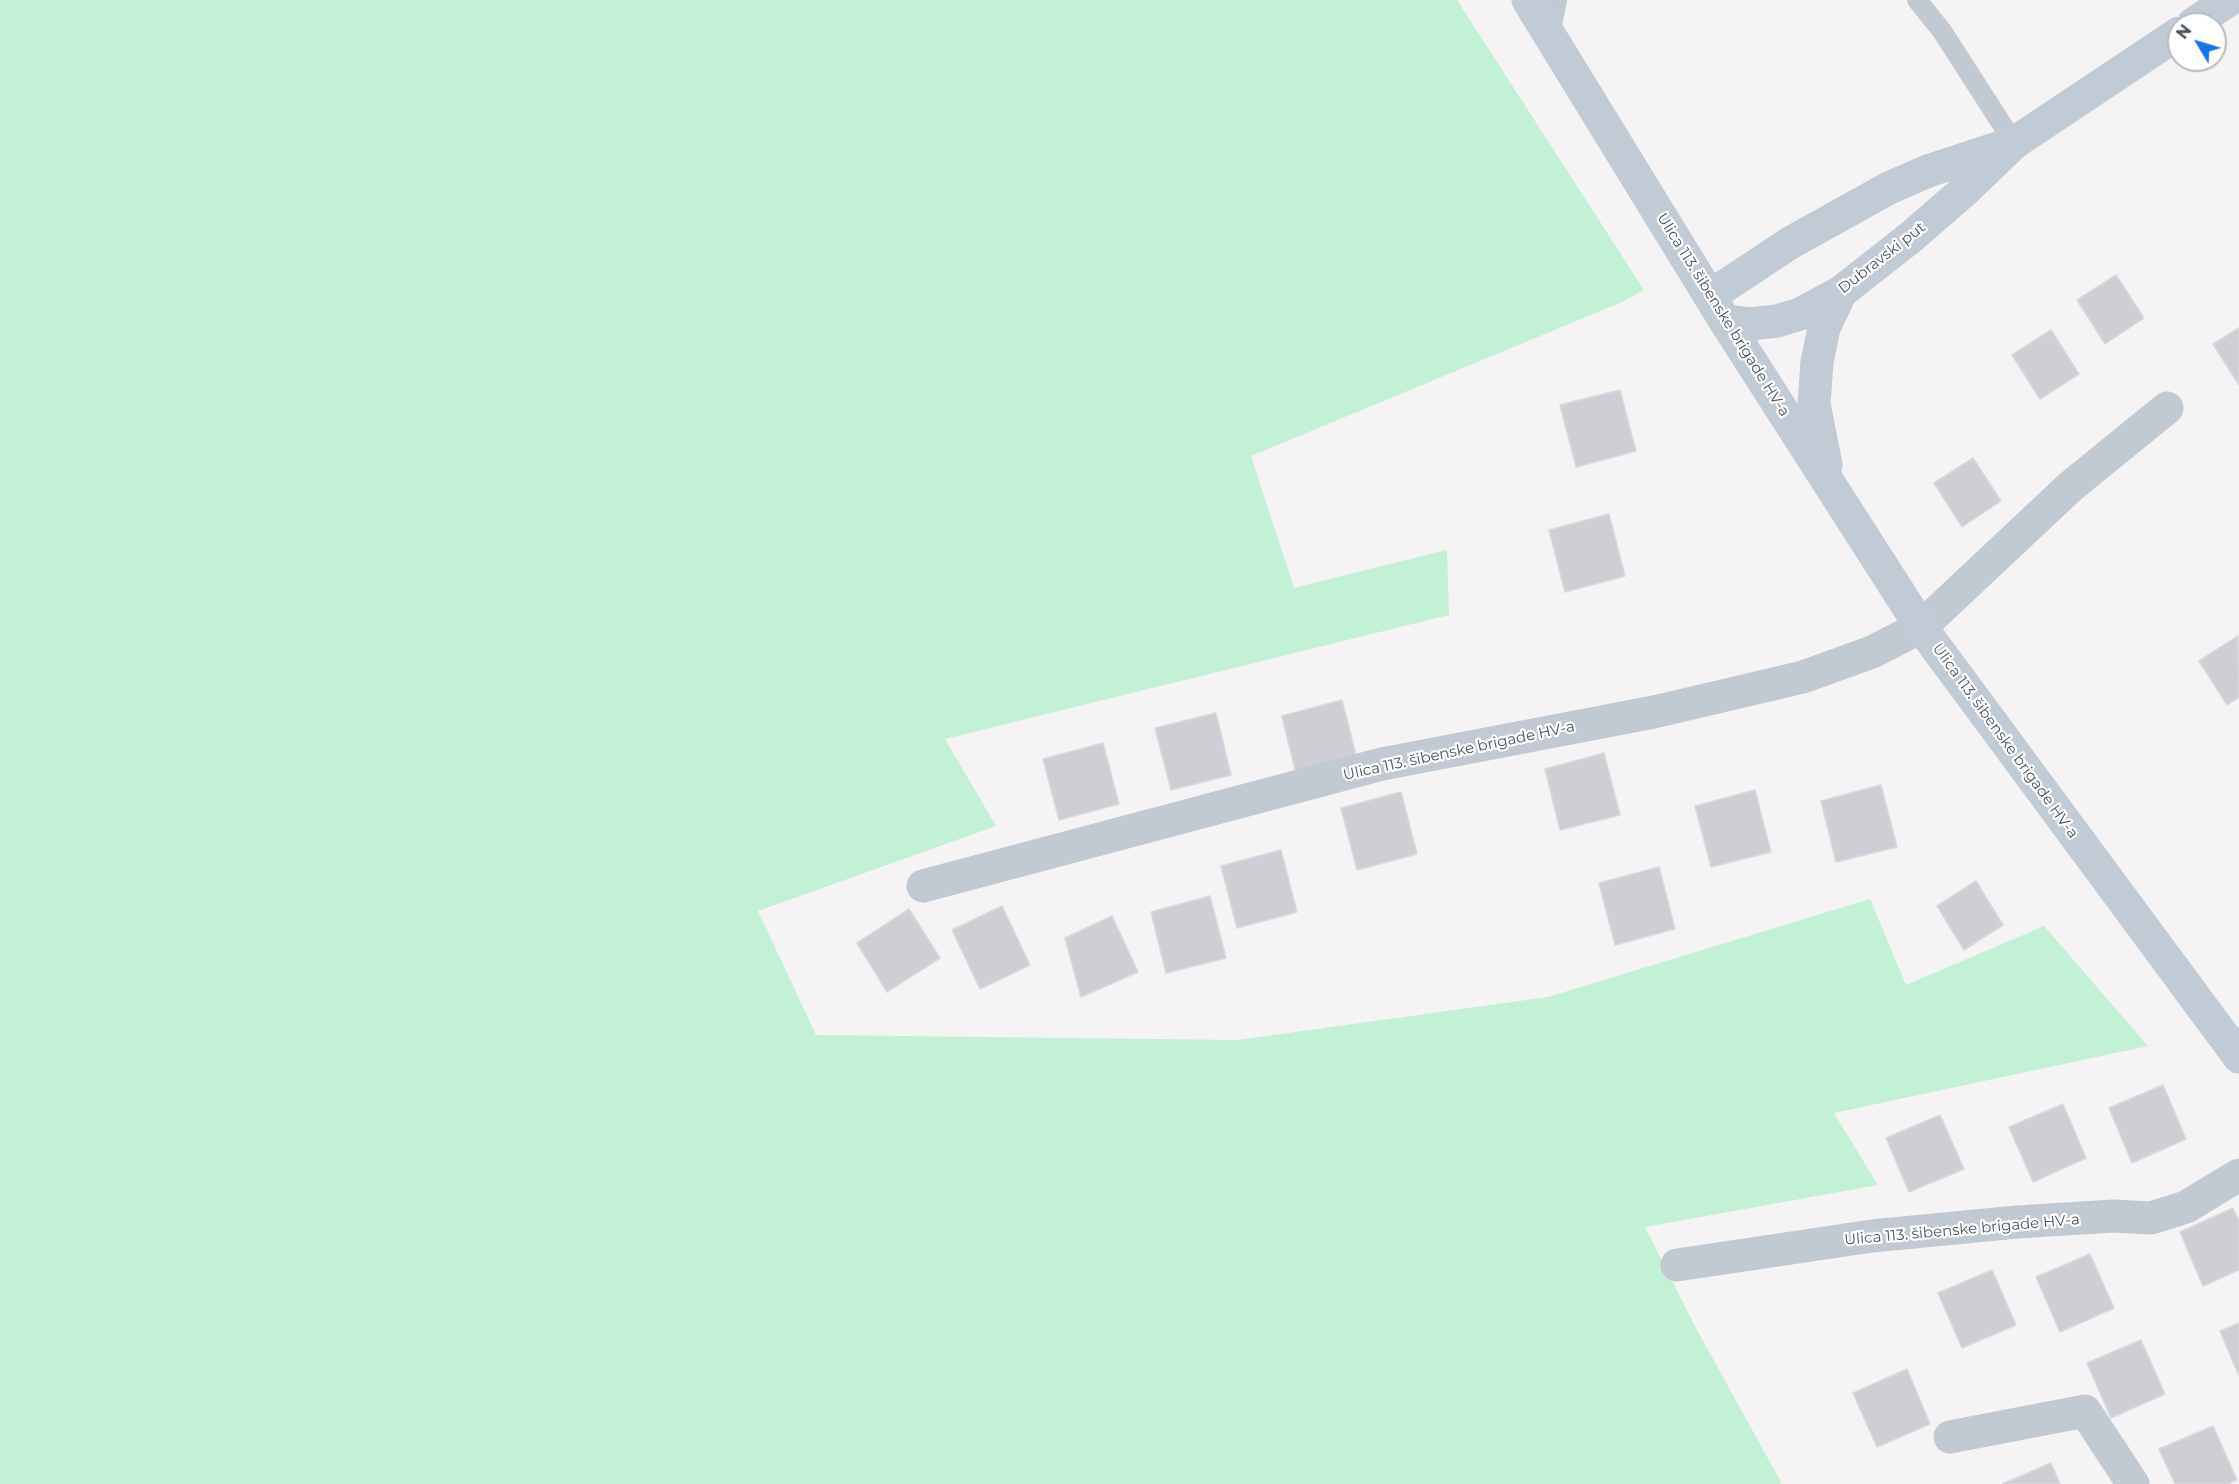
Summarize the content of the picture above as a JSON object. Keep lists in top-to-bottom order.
{
  "streets": {
    "main road": ["Dubravski put", "Ulica 113. šibenske brigade HV-a"]
  },
  "crossings": [
    ["Dubravski put", "Ulica 113. šibenske brigade HV-a"]
  ],
  "north": "top left"
}
